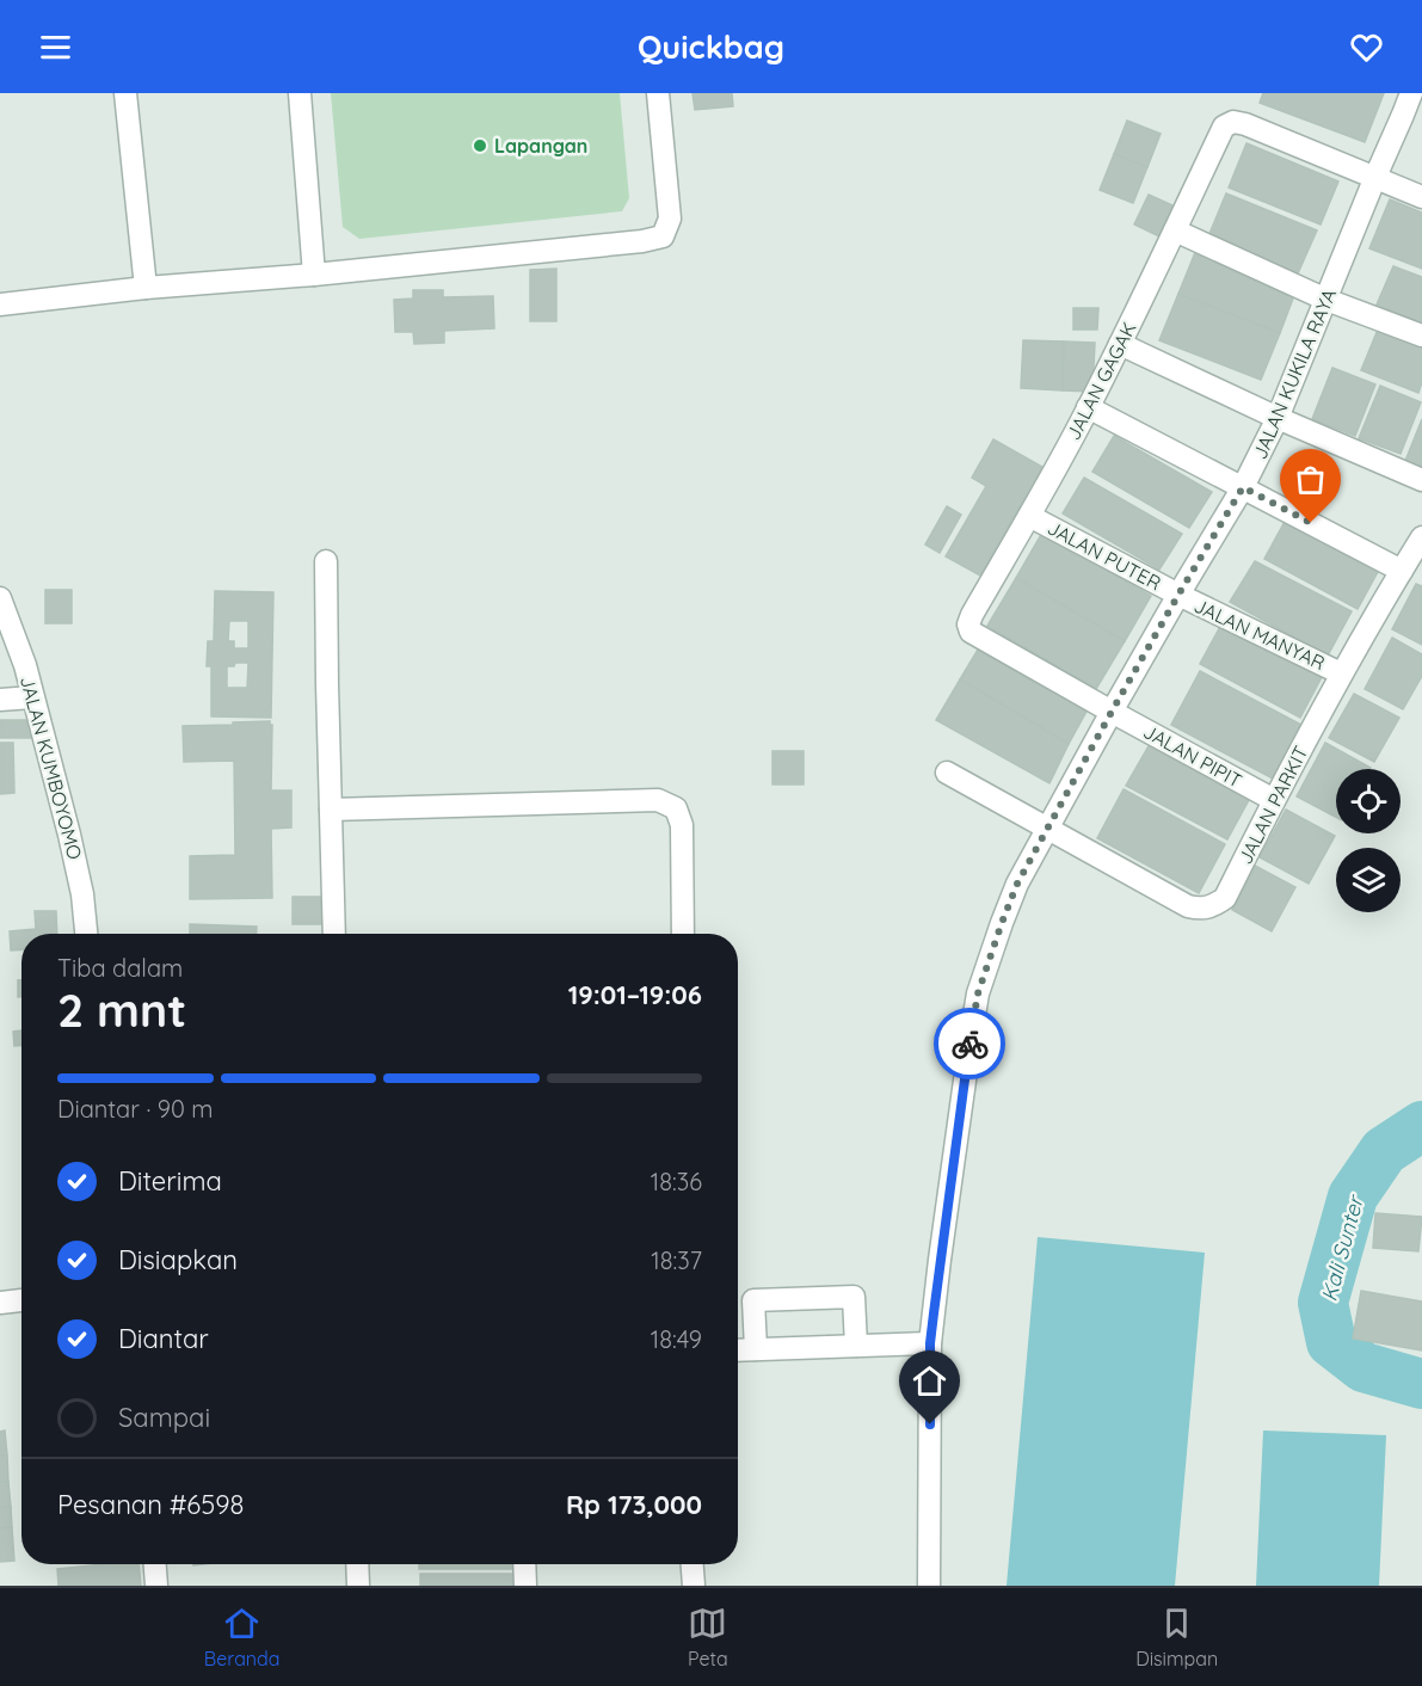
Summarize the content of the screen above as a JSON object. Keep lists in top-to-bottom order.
{
  "streets": {
    "street": [
      "JALAN KUKILA RAYA",
      "JALAN GAGAK",
      "JALAN PUTER",
      "JALAN MANYAR",
      "JALAN PIPIT",
      "JALAN KUMBOYOMO",
      "JALAN PARKIT"
    ]
  },
  "crossings": [
    ["JALAN KUKILA RAYA", "JALAN GAGAK"],
    ["JALAN KUKILA RAYA", "JALAN PUTER"],
    ["JALAN KUKILA RAYA", "JALAN MANYAR"],
    ["JALAN KUKILA RAYA", "JALAN PIPIT"],
    ["JALAN KUKILA RAYA", "JALAN PARKIT"],
    ["JALAN GAGAK", "JALAN PUTER"],
    ["JALAN GAGAK", "JALAN PIPIT"],
    ["JALAN PUTER", "JALAN MANYAR"],
    ["JALAN MANYAR", "JALAN PARKIT"],
    ["JALAN PIPIT", "JALAN PARKIT"]
  ],
  "water": ["Kali Sunter"],
  "places": ["Lapangan"],
  "page": {
    "header": "Quickbag",
    "heading": ["2 mnt", "Tiba dalam", "19:01–19:06"],
    "panel": ["Pesanan #6598", "Rp 173,000"],
    "bar": "Diantar · 90 m",
    "list": [
      ["Diterima", "18:36"],
      ["Disiapkan", "18:37"],
      ["Diantar", "18:49"],
      "Sampai"
    ],
    "tabs": ["Beranda", "Peta", "Disimpan"]
  }
}
